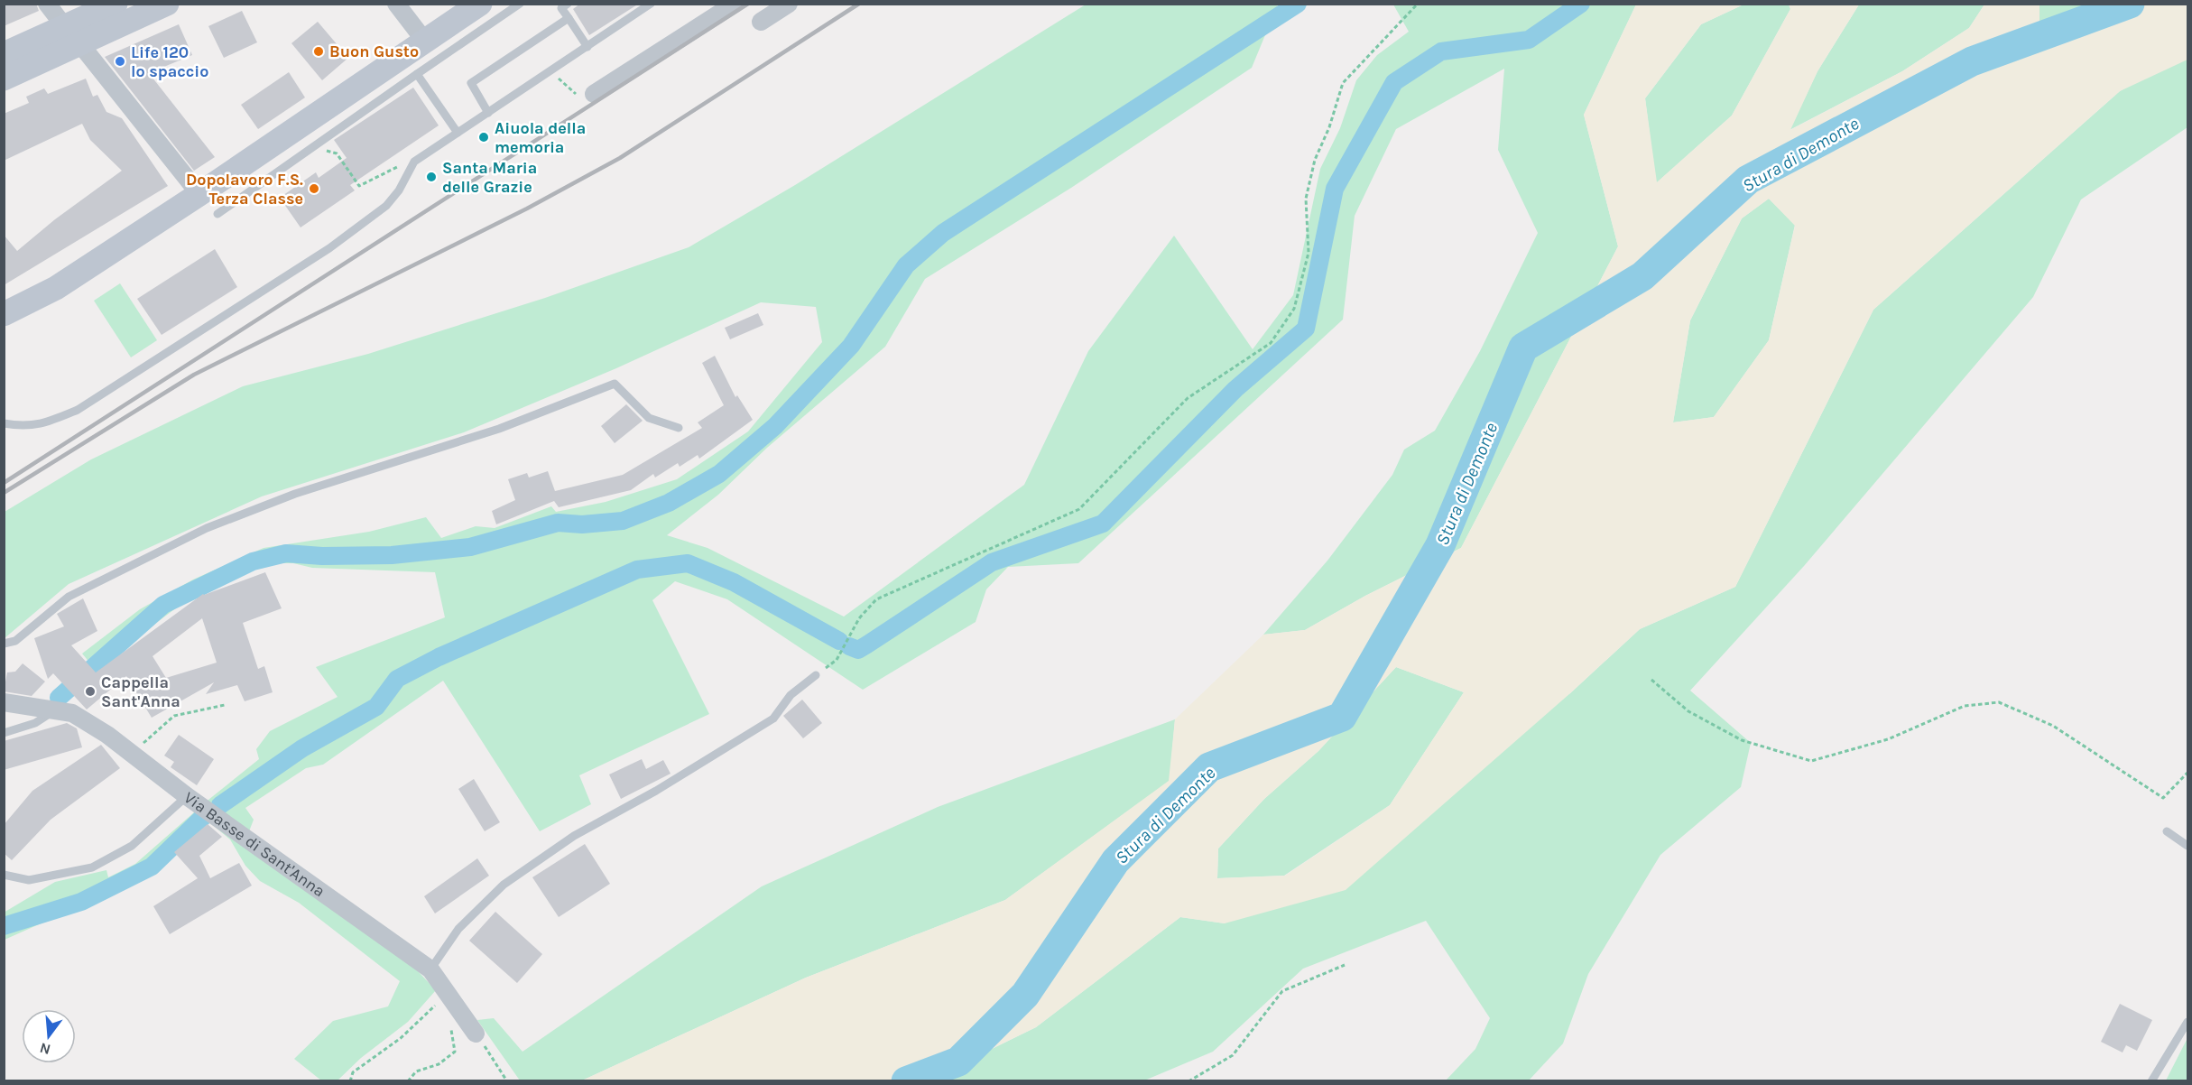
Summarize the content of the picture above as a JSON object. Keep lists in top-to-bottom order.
{
  "streets": {
    "street": ["Via Basse di Sant'Anna"]
  },
  "water": ["Stura di Demonte"],
  "places": [
    "Buon Gusto",
    "Life 120 lo spaccio",
    "Aiuola della memoria",
    "Santa Maria delle Grazie",
    "Dopolavoro F.S. Terza Classe",
    "Cappella Sant'Anna"
  ],
  "north": "bottom"
}
